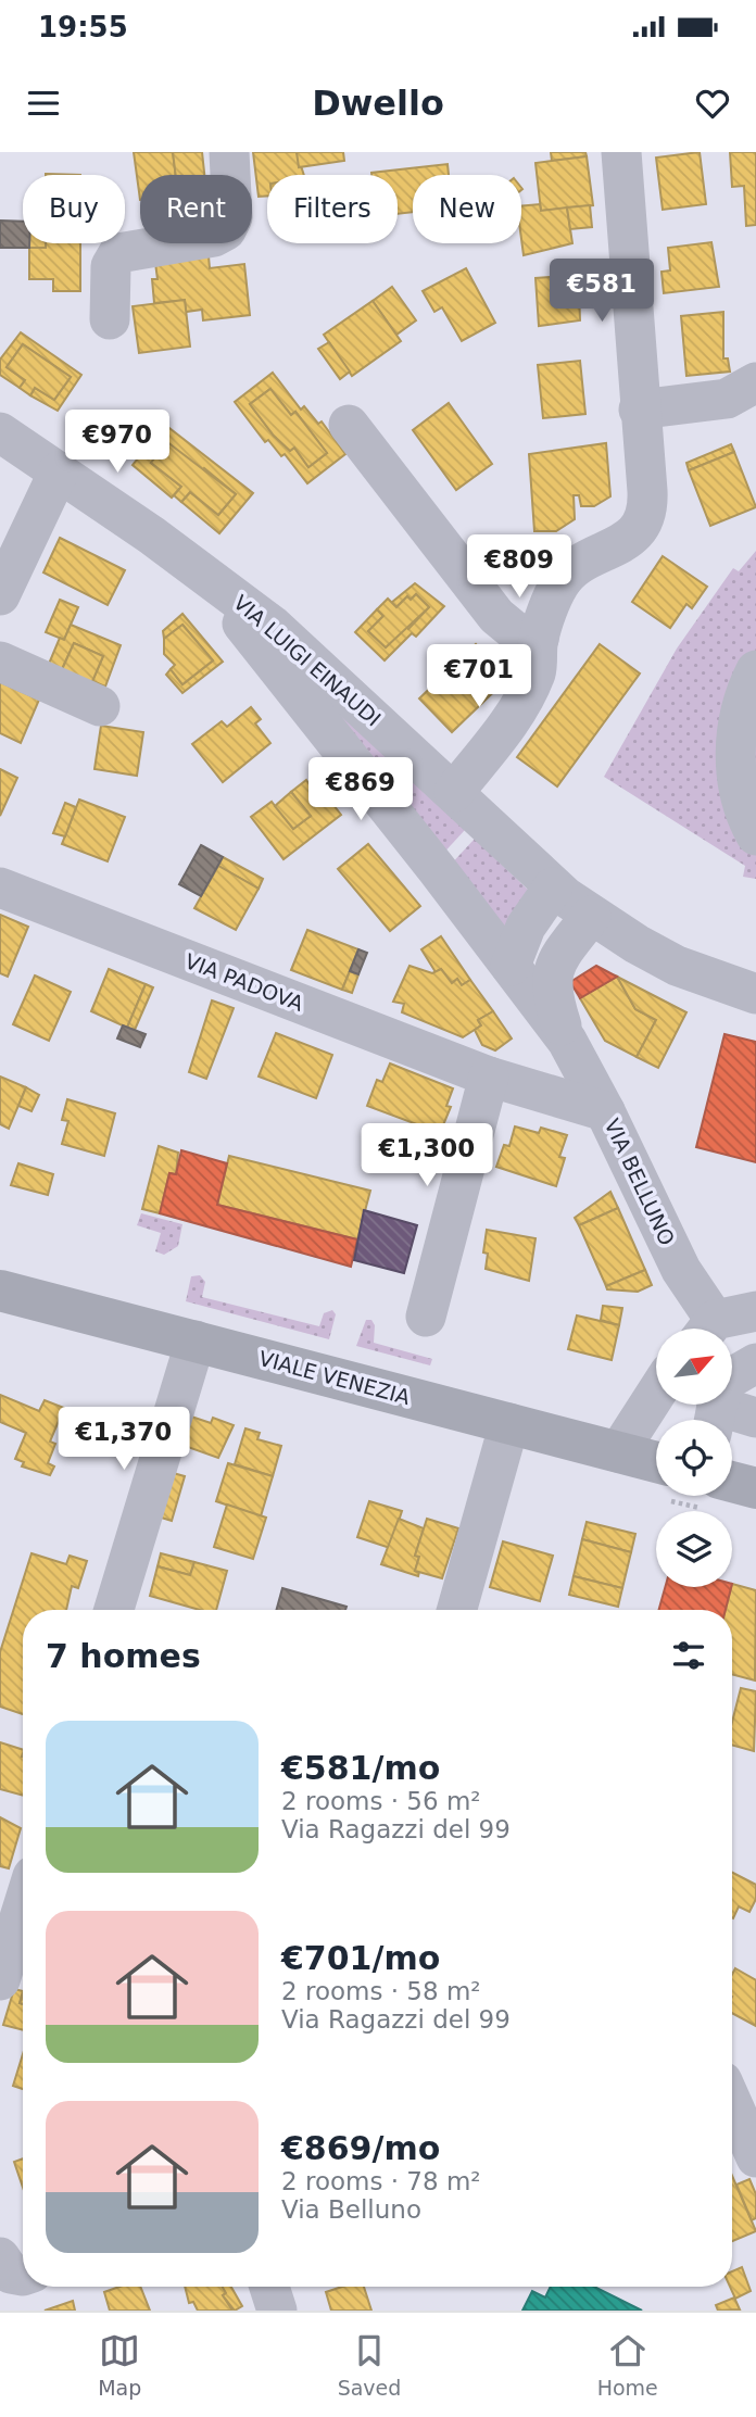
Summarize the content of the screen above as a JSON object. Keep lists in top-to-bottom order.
{
  "streets": {
    "main road": ["VIALE VENEZIA"],
    "street": ["VIA LUIGI EINAUDI", "VIA PADOVA", "VIA BELLUNO"]
  },
  "crossings": [
    ["VIA LUIGI EINAUDI", "VIA BELLUNO"],
    ["VIA PADOVA", "VIA BELLUNO"]
  ],
  "north": "top right",
  "page": {
    "status": "19:55",
    "header": "Dwello",
    "chip": [
      "Buy",
      "Rent",
      "Filters",
      "New"
    ],
    "price": [
      "€581",
      "€970",
      "€809",
      "€701",
      "€869",
      "€1,300",
      "€1,370"
    ],
    "heading": "7 homes",
    "list": [
      {
        "name": "€581/mo",
        "note": "2 rooms · 56 m² · Via Ragazzi del 99"
      },
      {
        "name": "€701/mo",
        "note": "2 rooms · 58 m² · Via Ragazzi del 99"
      },
      {
        "name": "€869/mo",
        "note": "2 rooms · 78 m² · Via Belluno"
      }
    ],
    "tabs": ["Map", "Saved", "Home"]
  }
}
